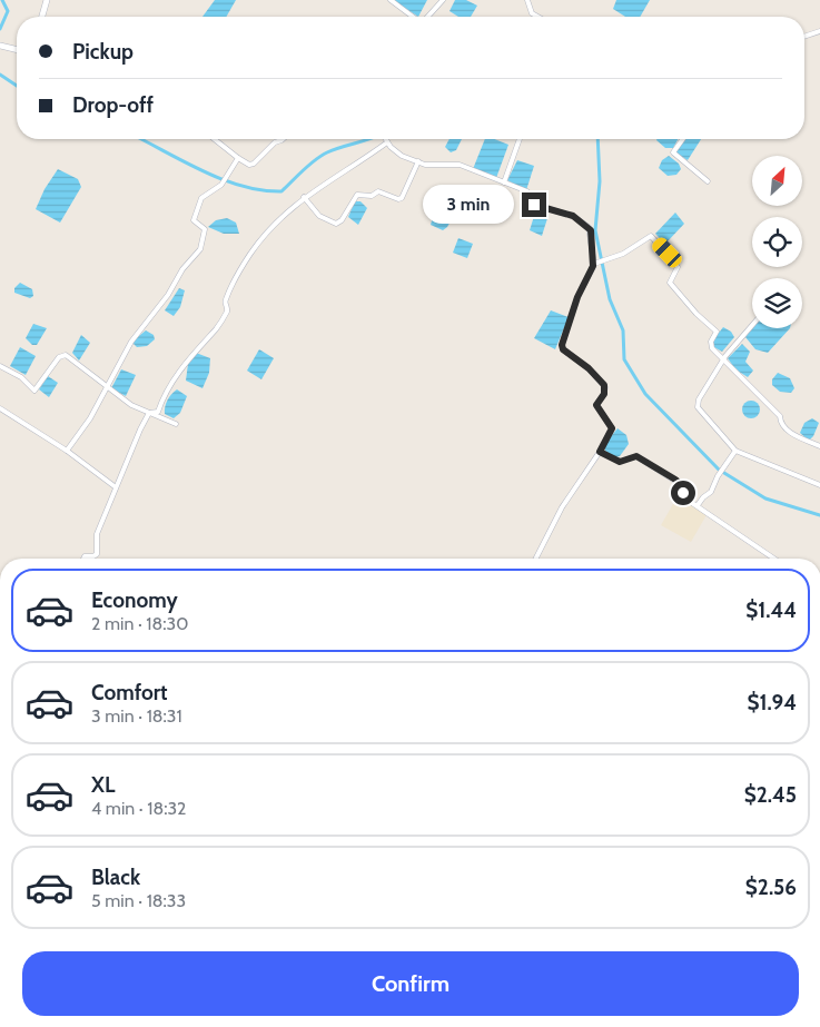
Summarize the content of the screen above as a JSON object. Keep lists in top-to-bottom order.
{
  "north": "top right",
  "page": {
    "banner": ["Pickup", "Drop-off"],
    "bubble": "3 min",
    "list": [
      {
        "name": "Economy",
        "note": "2 min · 18:30",
        "value": "$1.44"
      },
      {
        "name": "Comfort",
        "note": "3 min · 18:31",
        "value": "$1.94"
      },
      {
        "name": "XL",
        "note": "4 min · 18:32",
        "value": "$2.45"
      },
      {
        "name": "Black",
        "note": "5 min · 18:33",
        "value": "$2.56"
      }
    ],
    "buttons": "Confirm"
  }
}
